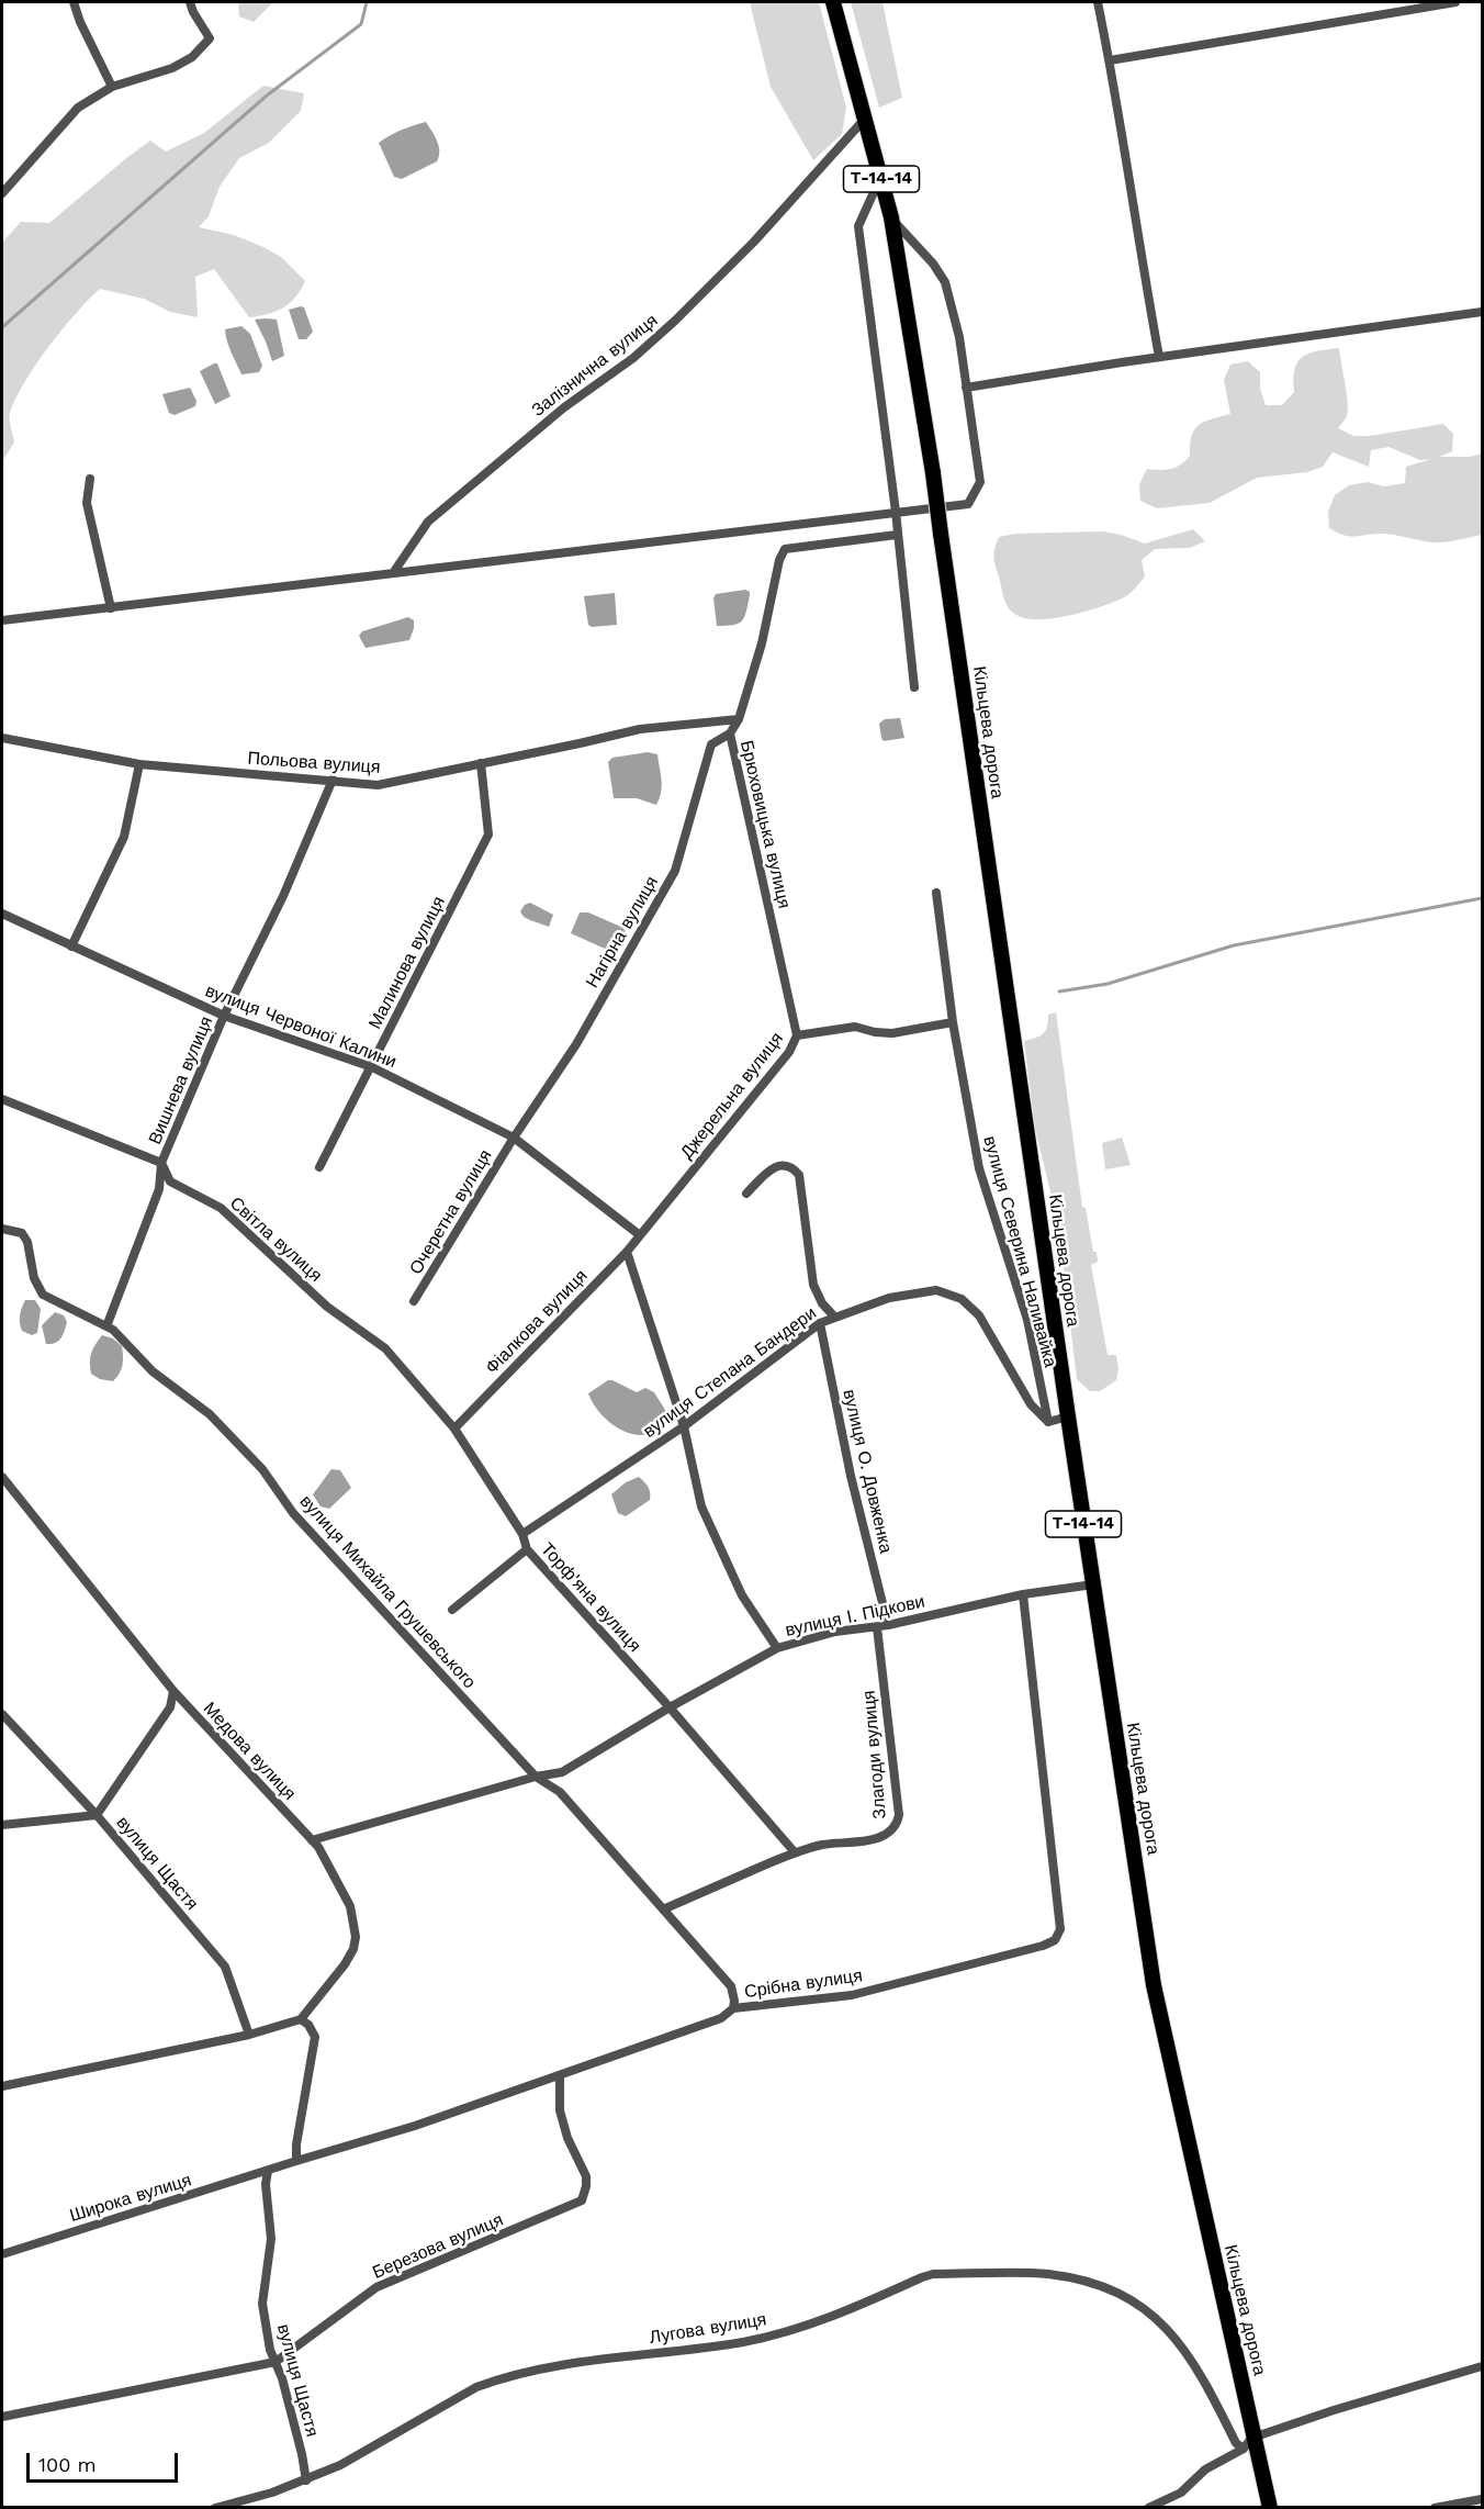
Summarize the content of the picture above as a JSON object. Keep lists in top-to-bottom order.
{
  "streets": {
    "highway": ["Т-14-14", "Кільцева дорога"],
    "street": [
      "Залізнична вулиця",
      "Польова вулиця",
      "Брюховицька вулиця",
      "Нагірна вулиця",
      "Малинова вулиця",
      "вулиця Червоної Калини",
      "Вишнева вулиця",
      "Джерельна вулиця",
      "Очеретна вулиця",
      "Світла вулиця",
      "вулиця Северина Наливайка",
      "Фіалкова вулиця",
      "вулиця Степана Бандери",
      "вулиця О. Довженка",
      "вулиця Михайла Грушевського",
      "Торф'яна вулиця",
      "вулиця І. Підкови",
      "Медова вулиця",
      "Злагоди вулиця",
      "вулиця Щастя",
      "Срібна вулиця",
      "Широка вулиця",
      "Березова вулиця",
      "Лугова вулиця"
    ]
  },
  "crossings": [
    ["Залізнична вулиця", "Кільцева дорога"],
    ["Кільцева дорога", "вулиця І. Підкови"],
    ["Польова вулиця", "Брюховицька вулиця"],
    ["Польова вулиця", "Малинова вулиця"],
    ["Польова вулиця", "Вишнева вулиця"],
    ["Брюховицька вулиця", "Нагірна вулиця"],
    ["Брюховицька вулиця", "Джерельна вулиця"],
    ["Нагірна вулиця", "вулиця Червоної Калини"],
    ["Нагірна вулиця", "Очеретна вулиця"],
    ["Малинова вулиця", "вулиця Червоної Калини"],
    ["вулиця Червоної Калини", "Вишнева вулиця"],
    ["вулиця Червоної Калини", "Джерельна вулиця"],
    ["вулиця Червоної Калини", "Очеретна вулиця"],
    ["вулиця Червоної Калини", "Фіалкова вулиця"],
    ["Вишнева вулиця", "Світла вулиця"],
    ["Вишнева вулиця", "вулиця Михайла Грушевського"],
    ["Джерельна вулиця", "вулиця Северина Наливайка"],
    ["Джерельна вулиця", "Фіалкова вулиця"],
    ["Світла вулиця", "Торф'яна вулиця"],
    ["вулиця Северина Наливайка", "вулиця Степана Бандери"],
    ["Фіалкова вулиця", "Торф'яна вулиця"],
    ["вулиця Степана Бандери", "вулиця О. Довженка"],
    ["вулиця Степана Бандери", "Торф'яна вулиця"],
    ["вулиця О. Довженка", "вулиця І. Підкови"],
    ["вулиця Михайла Грушевського", "вулиця І. Підкови"],
    ["вулиця Михайла Грушевського", "Злагоди вулиця"],
    ["вулиця Михайла Грушевського", "Срібна вулиця"],
    ["Торф'яна вулиця", "вулиця І. Підкови"],
    ["Торф'яна вулиця", "Злагоди вулиця"],
    ["вулиця І. Підкови", "Медова вулиця"],
    ["вулиця І. Підкови", "Злагоди вулиця"],
    ["вулиця І. Підкови", "Срібна вулиця"],
    ["вулиця Щастя", "Срібна вулиця"],
    ["вулиця Щастя", "Широка вулиця"],
    ["вулиця Щастя", "Березова вулиця"],
    ["вулиця Щастя", "Лугова вулиця"],
    ["Срібна вулиця", "Широка вулиця"],
    ["Срібна вулиця", "Березова вулиця"]
  ],
  "scale_bar": "100 m"
}
